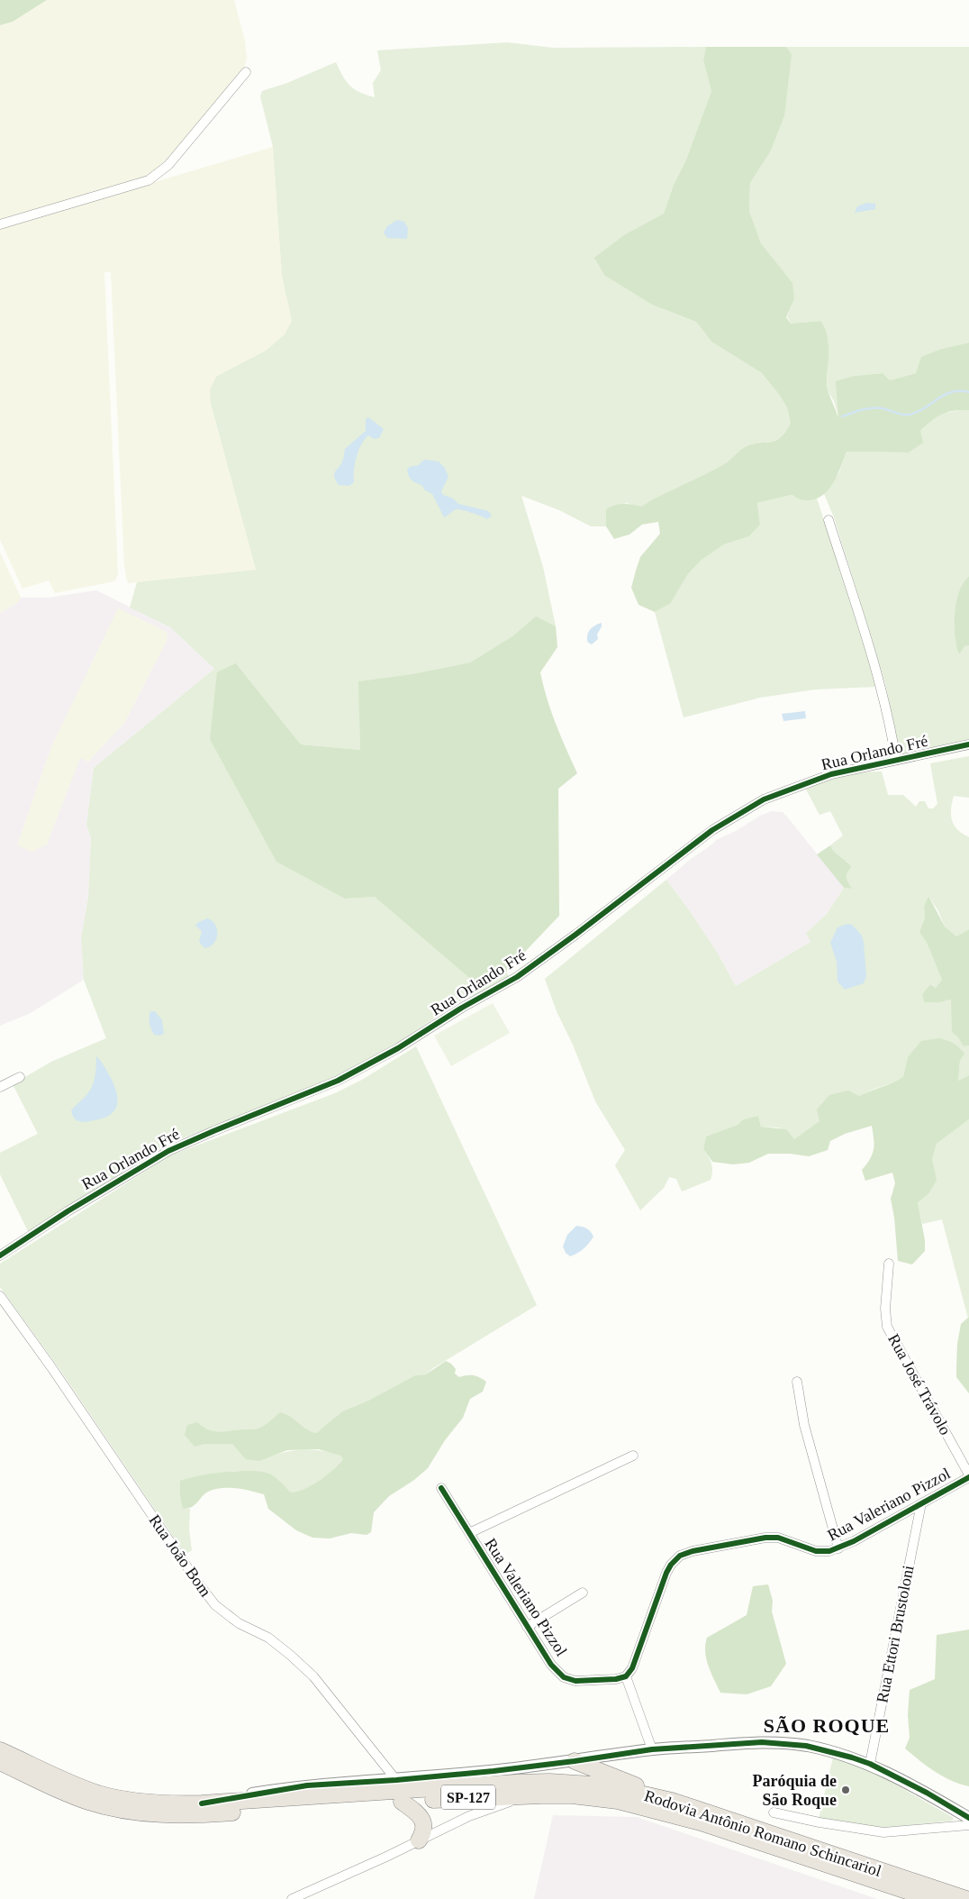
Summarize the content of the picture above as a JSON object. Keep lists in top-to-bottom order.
{
  "streets": {
    "highway": ["SP-127", "Rodovia Antônio Romano Schincariol"],
    "street": [
      "Rua Orlando Fré",
      "Rua José Trávolo",
      "Rua Valeriano Pizzol",
      "Rua João Bom",
      "Rua Ettori Brustoloni"
    ]
  },
  "crossings": [
    ["Rua José Trávolo", "Rua Valeriano Pizzol"],
    ["Rua Valeriano Pizzol", "Rua Ettori Brustoloni"]
  ],
  "districts": ["SÃO ROQUE"],
  "places": ["Paróquia de São Roque"]
}
